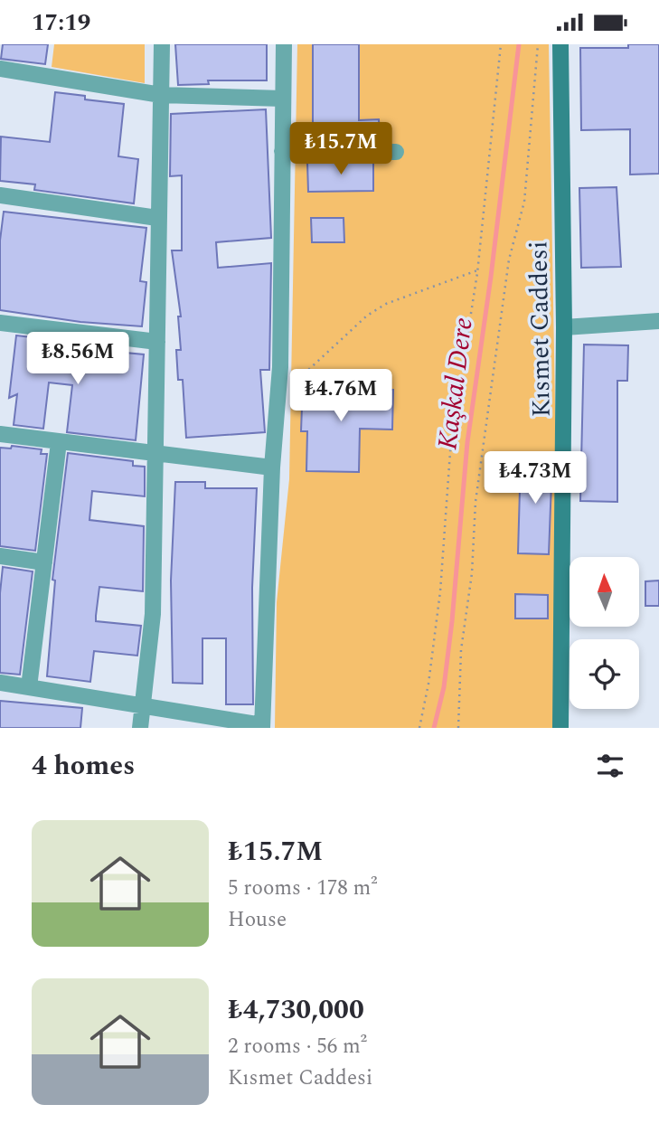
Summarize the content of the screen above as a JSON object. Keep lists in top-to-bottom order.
{
  "streets": {
    "main road": ["Kısmet Caddesi"]
  },
  "water": ["Kaşkal Dere"],
  "north": "top",
  "page": {
    "status": "17:19",
    "price": [
      "₺15.7M",
      "₺8.56M",
      "₺4.76M",
      "₺4.73M"
    ],
    "heading": "4 homes",
    "list": [
      {
        "name": "₺15.7M",
        "note": "5 rooms · 178 m² · House"
      },
      {
        "name": "₺4,730,000",
        "note": "2 rooms · 56 m² · Kısmet Caddesi"
      }
    ]
  }
}
